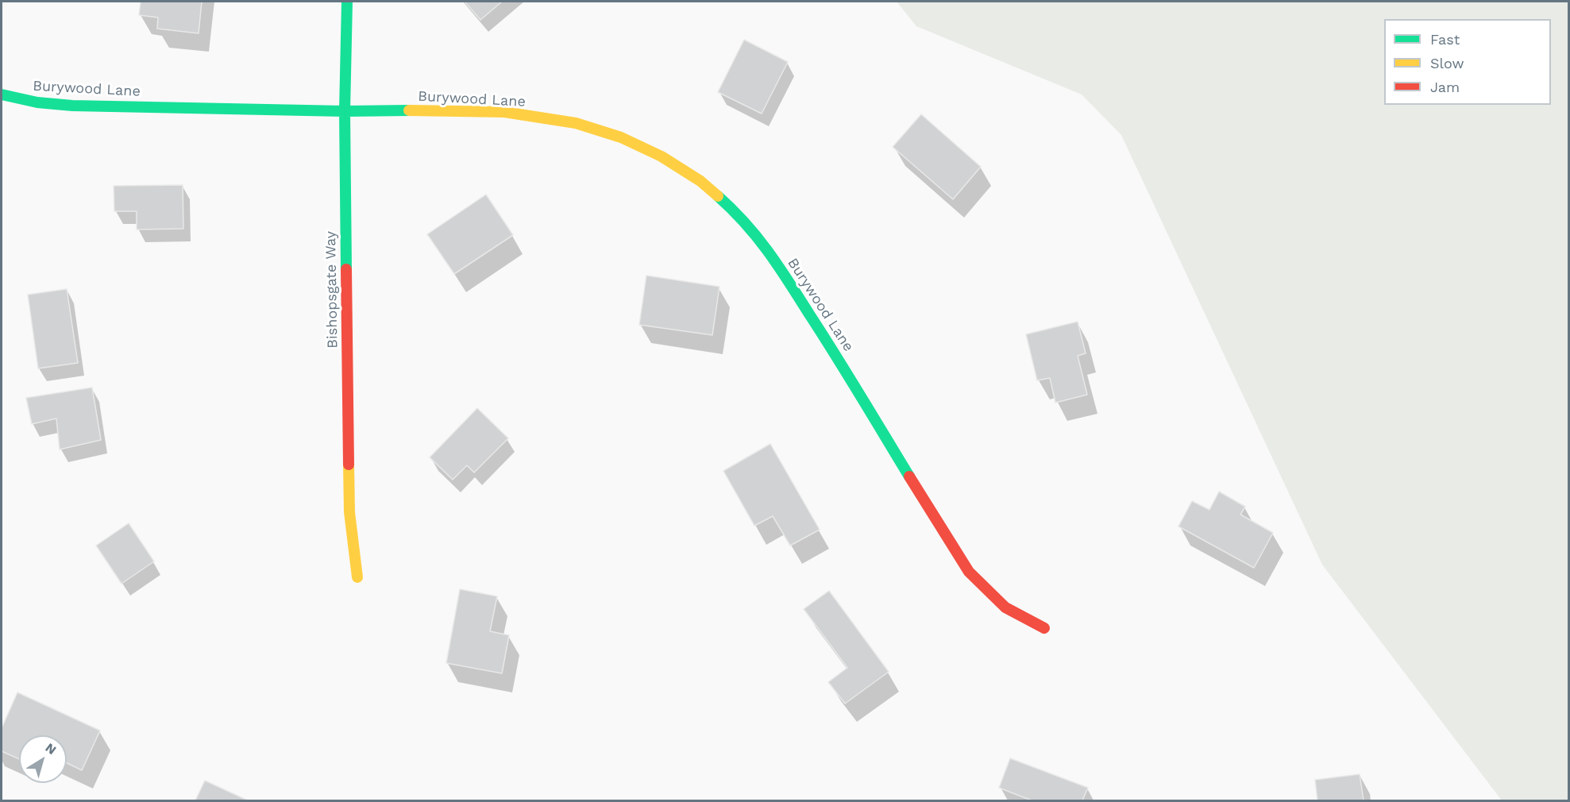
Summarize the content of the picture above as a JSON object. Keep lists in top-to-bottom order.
{
  "streets": {
    "street": ["Burywood Lane", "Bishopsgate Way"]
  },
  "crossings": [
    ["Burywood Lane", "Bishopsgate Way"]
  ],
  "legend": ["Fast", "Slow", "Jam"],
  "north": "top right"
}
